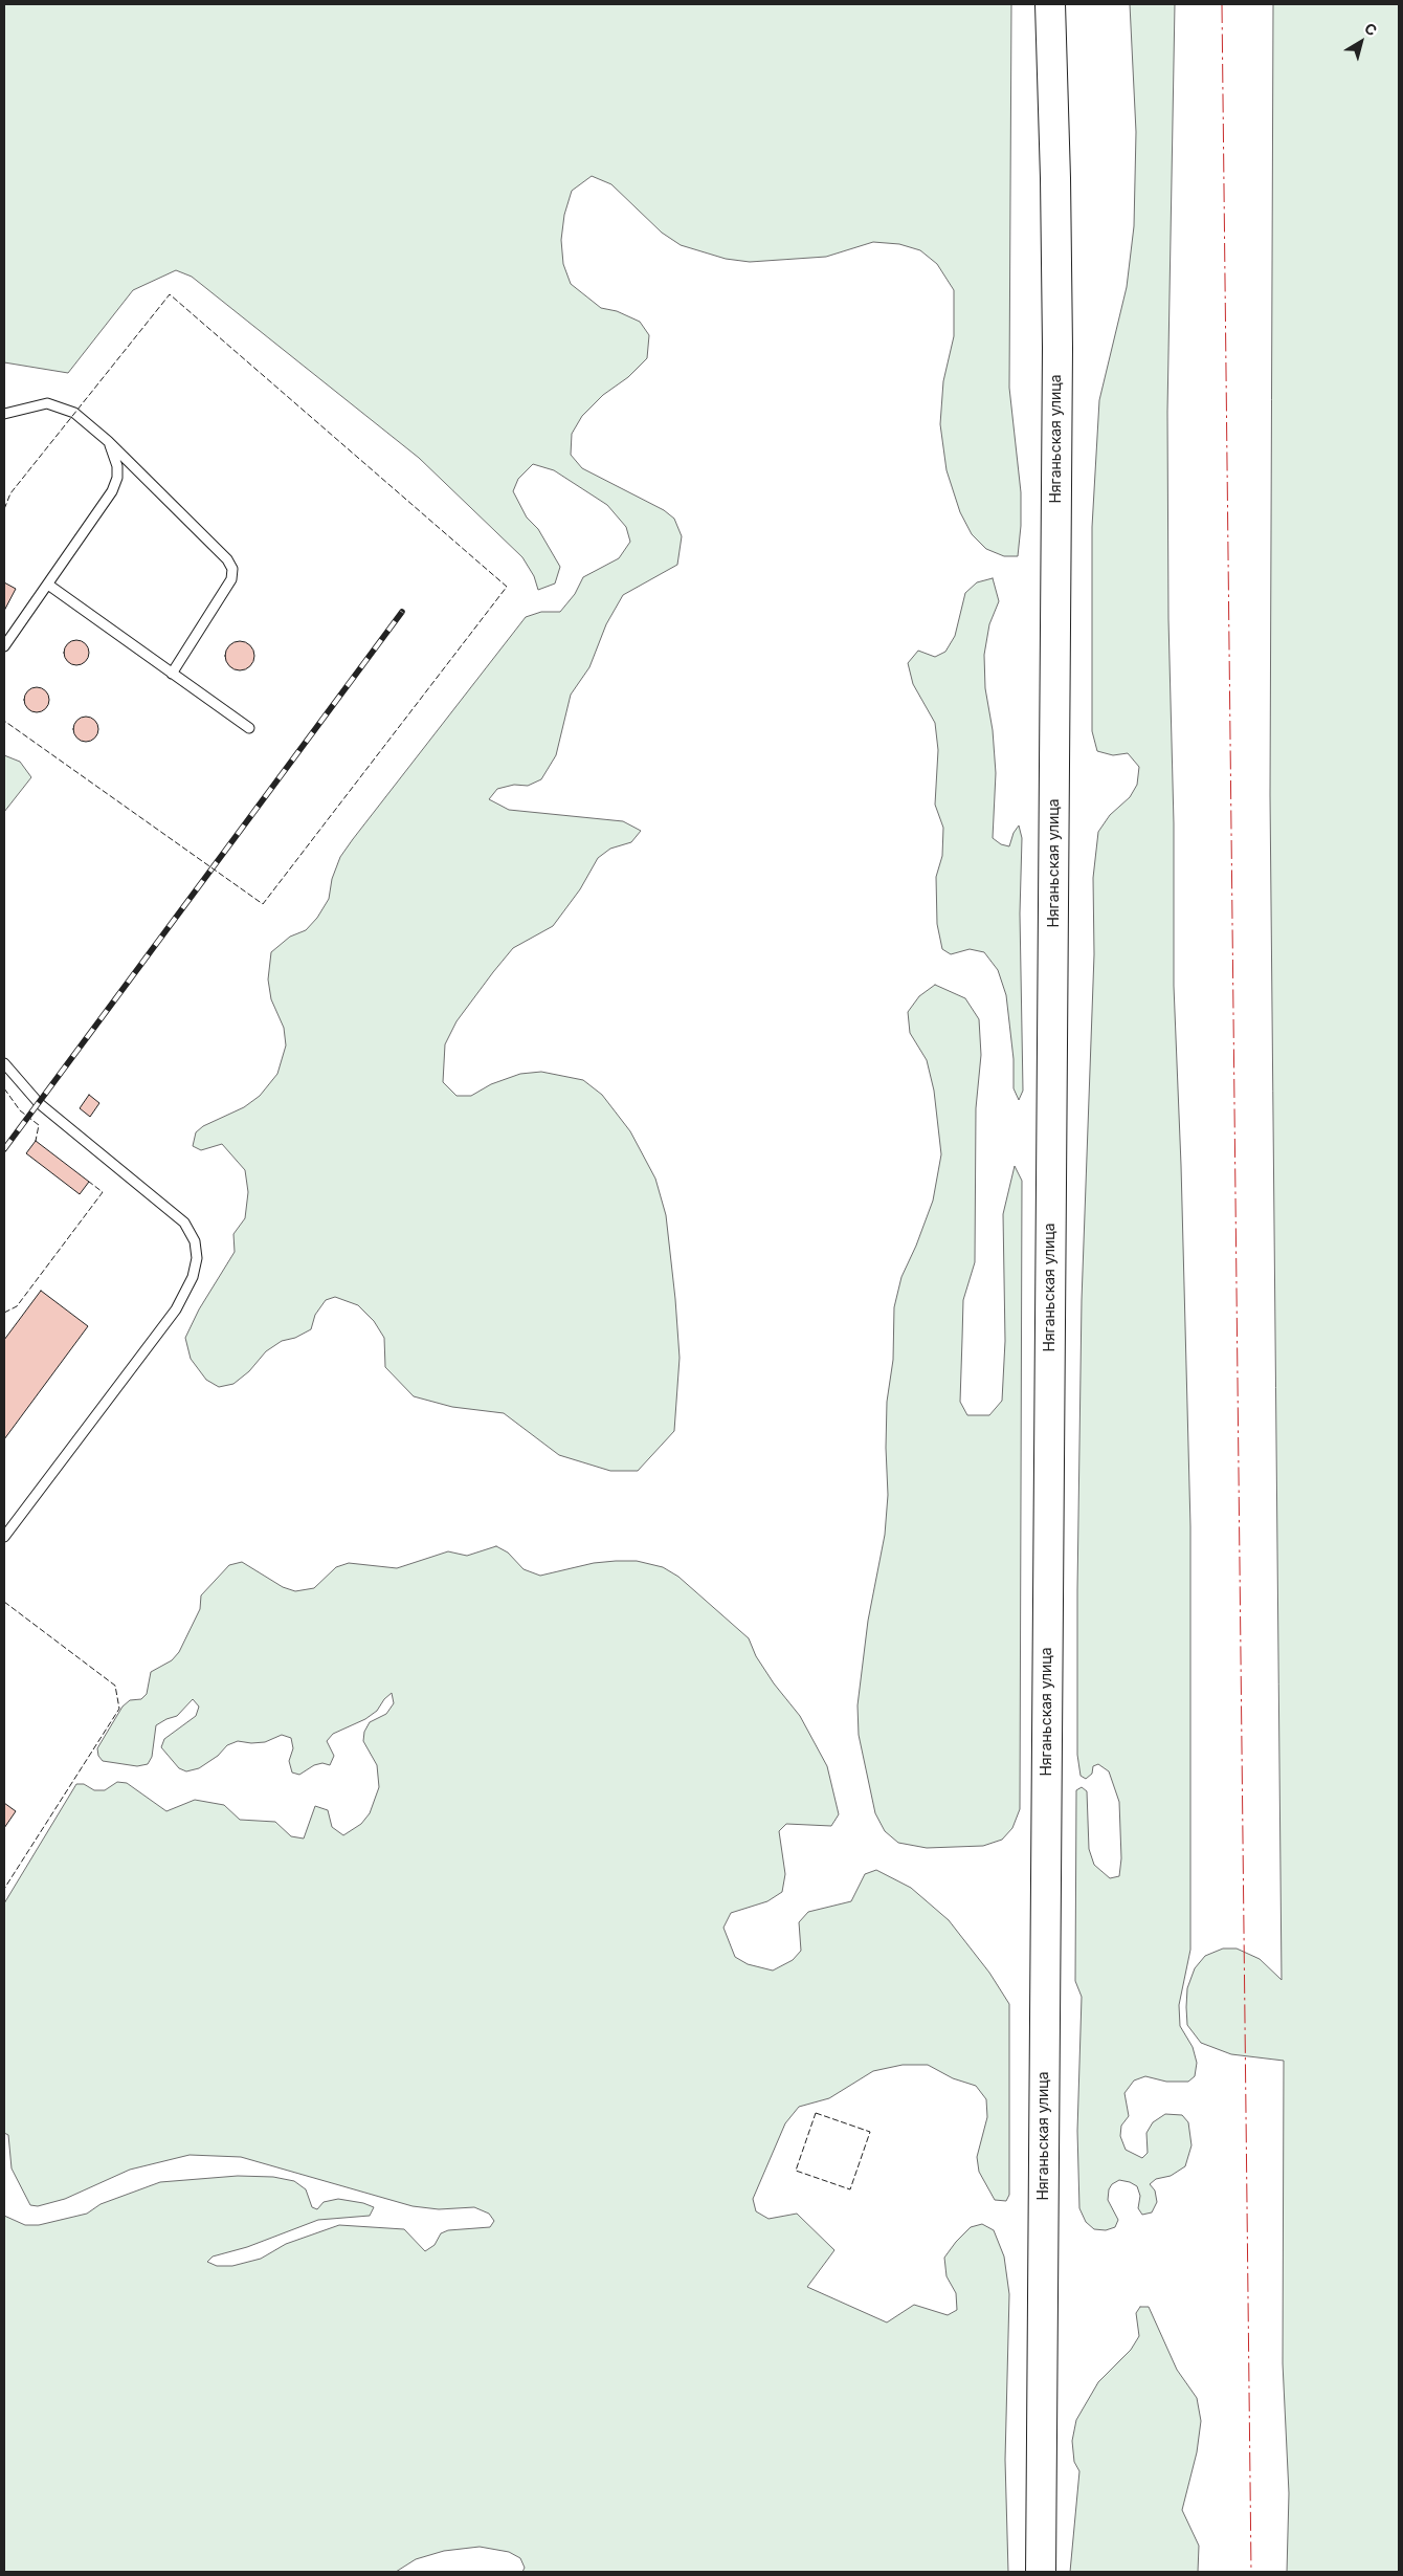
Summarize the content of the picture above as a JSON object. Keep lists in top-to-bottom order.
{
  "streets": {
    "highway": ["Няганьская улица"]
  },
  "north": "top right"
}
